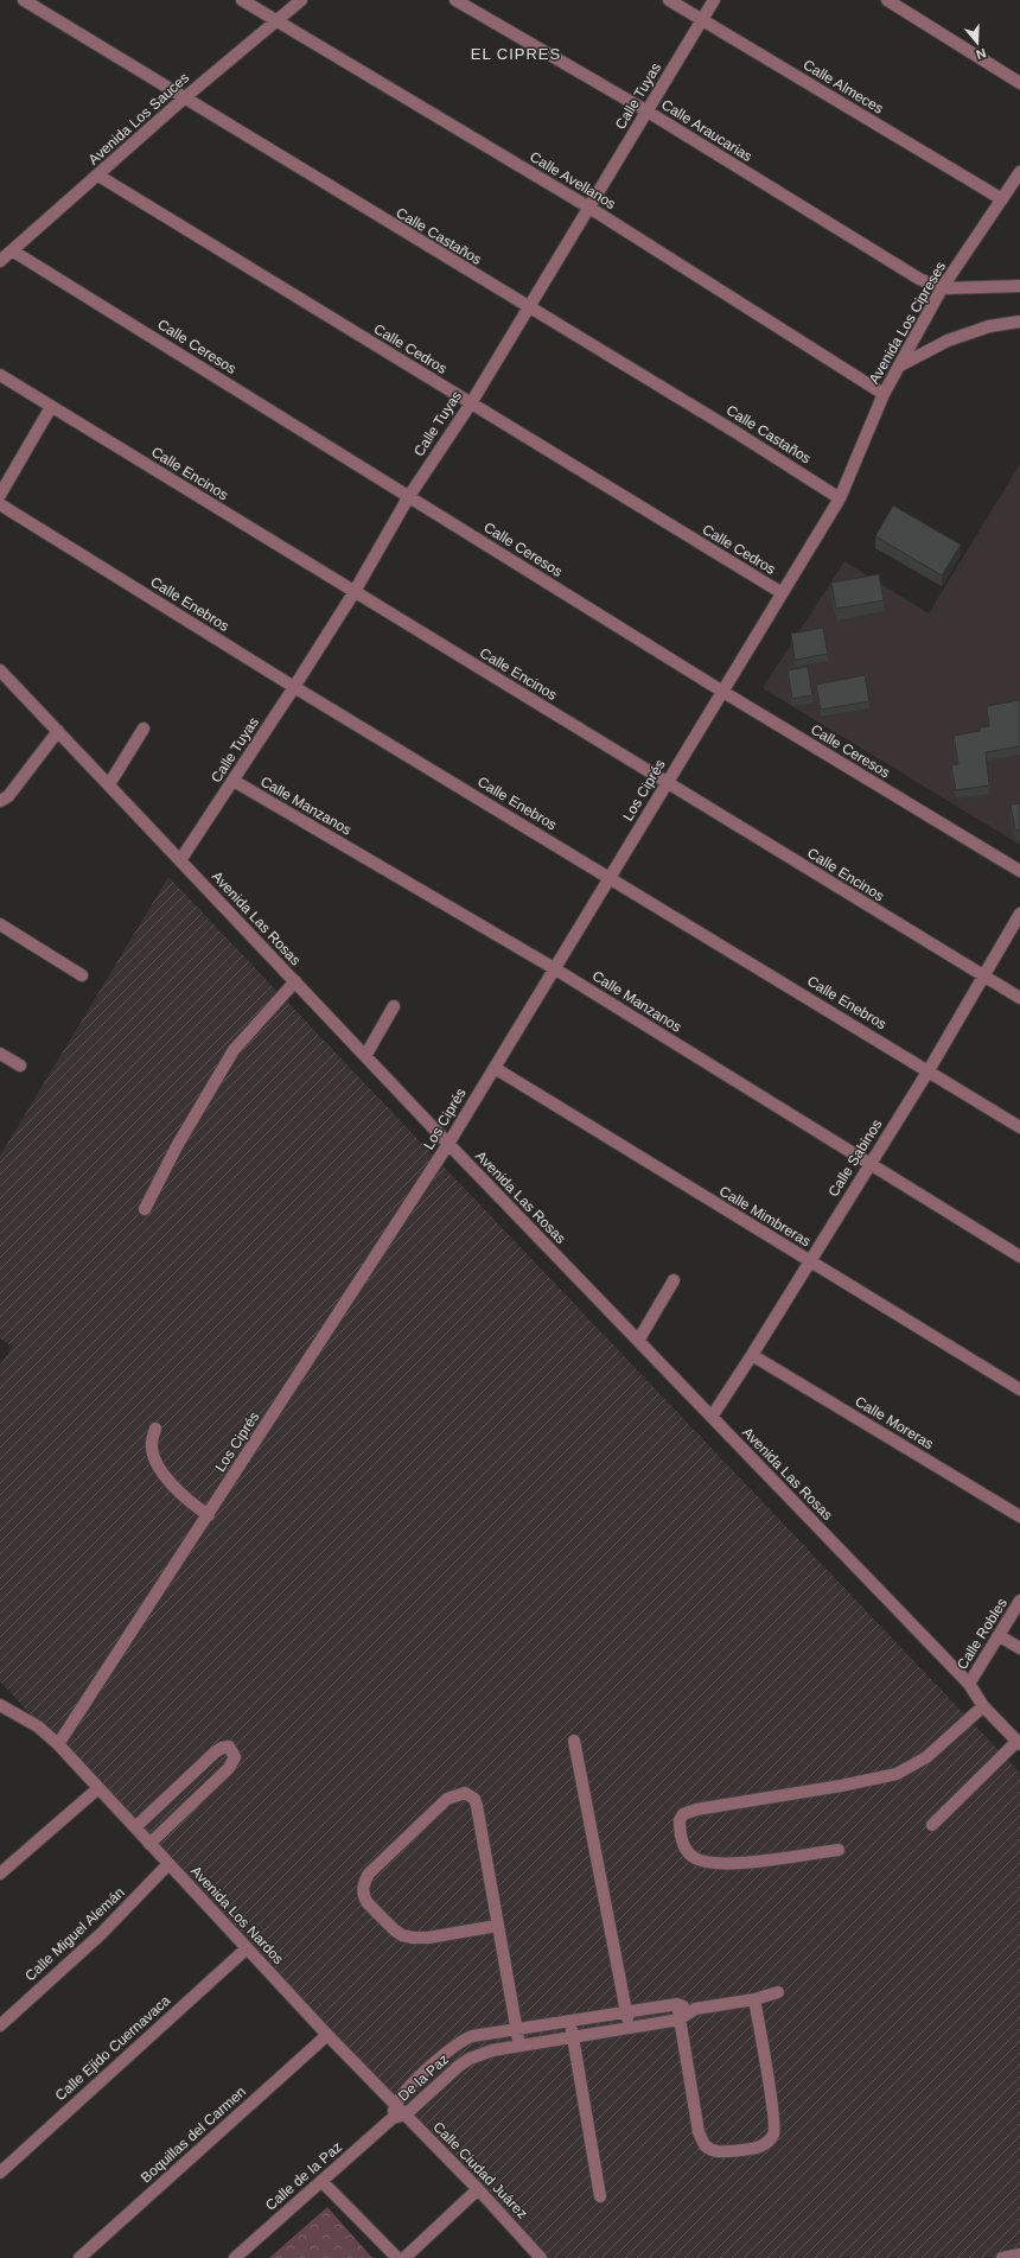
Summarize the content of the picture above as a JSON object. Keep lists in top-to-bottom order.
{
  "streets": {
    "street": [
      "Calle Almeces",
      "Calle Tuyas",
      "Avenida Los Sauces",
      "Calle Araucarias",
      "Calle Avellanos",
      "Calle Castaños",
      "Avenida Los Cipreses",
      "Calle Ceresos",
      "Calle Cedros",
      "Calle Encinos",
      "Calle Enebros",
      "Los Ciprés",
      "Calle Manzanos",
      "Avenida Las Rosas",
      "Calle Sabinos",
      "Calle Mimbreras",
      "Calle Moreras",
      "Calle Robles",
      "Avenida Los Nardos",
      "Calle Miguel Alemán",
      "Calle Ejido Cuernavaca",
      "De la Paz",
      "Boquillas del Carmen",
      "Calle Ciudad Juárez",
      "Calle de la Paz"
    ]
  },
  "crossings": [
    ["Calle Almeces", "Calle Tuyas"],
    ["Calle Almeces", "Avenida Los Cipreses"],
    ["Calle Tuyas", "Calle Araucarias"],
    ["Calle Tuyas", "Calle Avellanos"],
    ["Calle Tuyas", "Calle Castaños"],
    ["Calle Tuyas", "Calle Ceresos"],
    ["Calle Tuyas", "Calle Cedros"],
    ["Calle Tuyas", "Calle Encinos"],
    ["Calle Tuyas", "Calle Enebros"],
    ["Calle Tuyas", "Calle Manzanos"],
    ["Calle Tuyas", "Avenida Las Rosas"],
    ["Avenida Los Sauces", "Calle Avellanos"],
    ["Avenida Los Sauces", "Calle Castaños"],
    ["Avenida Los Sauces", "Calle Ceresos"],
    ["Avenida Los Sauces", "Calle Cedros"],
    ["Calle Araucarias", "Avenida Los Cipreses"],
    ["Calle Avellanos", "Avenida Los Cipreses"],
    ["Calle Castaños", "Avenida Los Cipreses"],
    ["Calle Castaños", "Los Ciprés"],
    ["Avenida Los Cipreses", "Los Ciprés"],
    ["Calle Ceresos", "Los Ciprés"],
    ["Calle Cedros", "Los Ciprés"],
    ["Calle Encinos", "Los Ciprés"],
    ["Calle Encinos", "Calle Sabinos"],
    ["Calle Enebros", "Los Ciprés"],
    ["Calle Enebros", "Calle Sabinos"],
    ["Los Ciprés", "Calle Manzanos"],
    ["Los Ciprés", "Avenida Las Rosas"],
    ["Los Ciprés", "Calle Mimbreras"],
    ["Los Ciprés", "Avenida Los Nardos"],
    ["Calle Manzanos", "Calle Sabinos"],
    ["Avenida Las Rosas", "Calle Sabinos"],
    ["Avenida Las Rosas", "Calle Robles"],
    ["Calle Sabinos", "Calle Mimbreras"],
    ["Calle Sabinos", "Calle Moreras"],
    ["Avenida Los Nardos", "Calle Miguel Alemán"],
    ["Avenida Los Nardos", "Calle Ejido Cuernavaca"],
    ["Avenida Los Nardos", "De la Paz"],
    ["Avenida Los Nardos", "Boquillas del Carmen"],
    ["Avenida Los Nardos", "Calle Ciudad Juárez"],
    ["De la Paz", "Calle Ciudad Juárez"],
    ["De la Paz", "Calle de la Paz"]
  ],
  "districts": ["EL CIPRES"],
  "north": "bottom"
}
